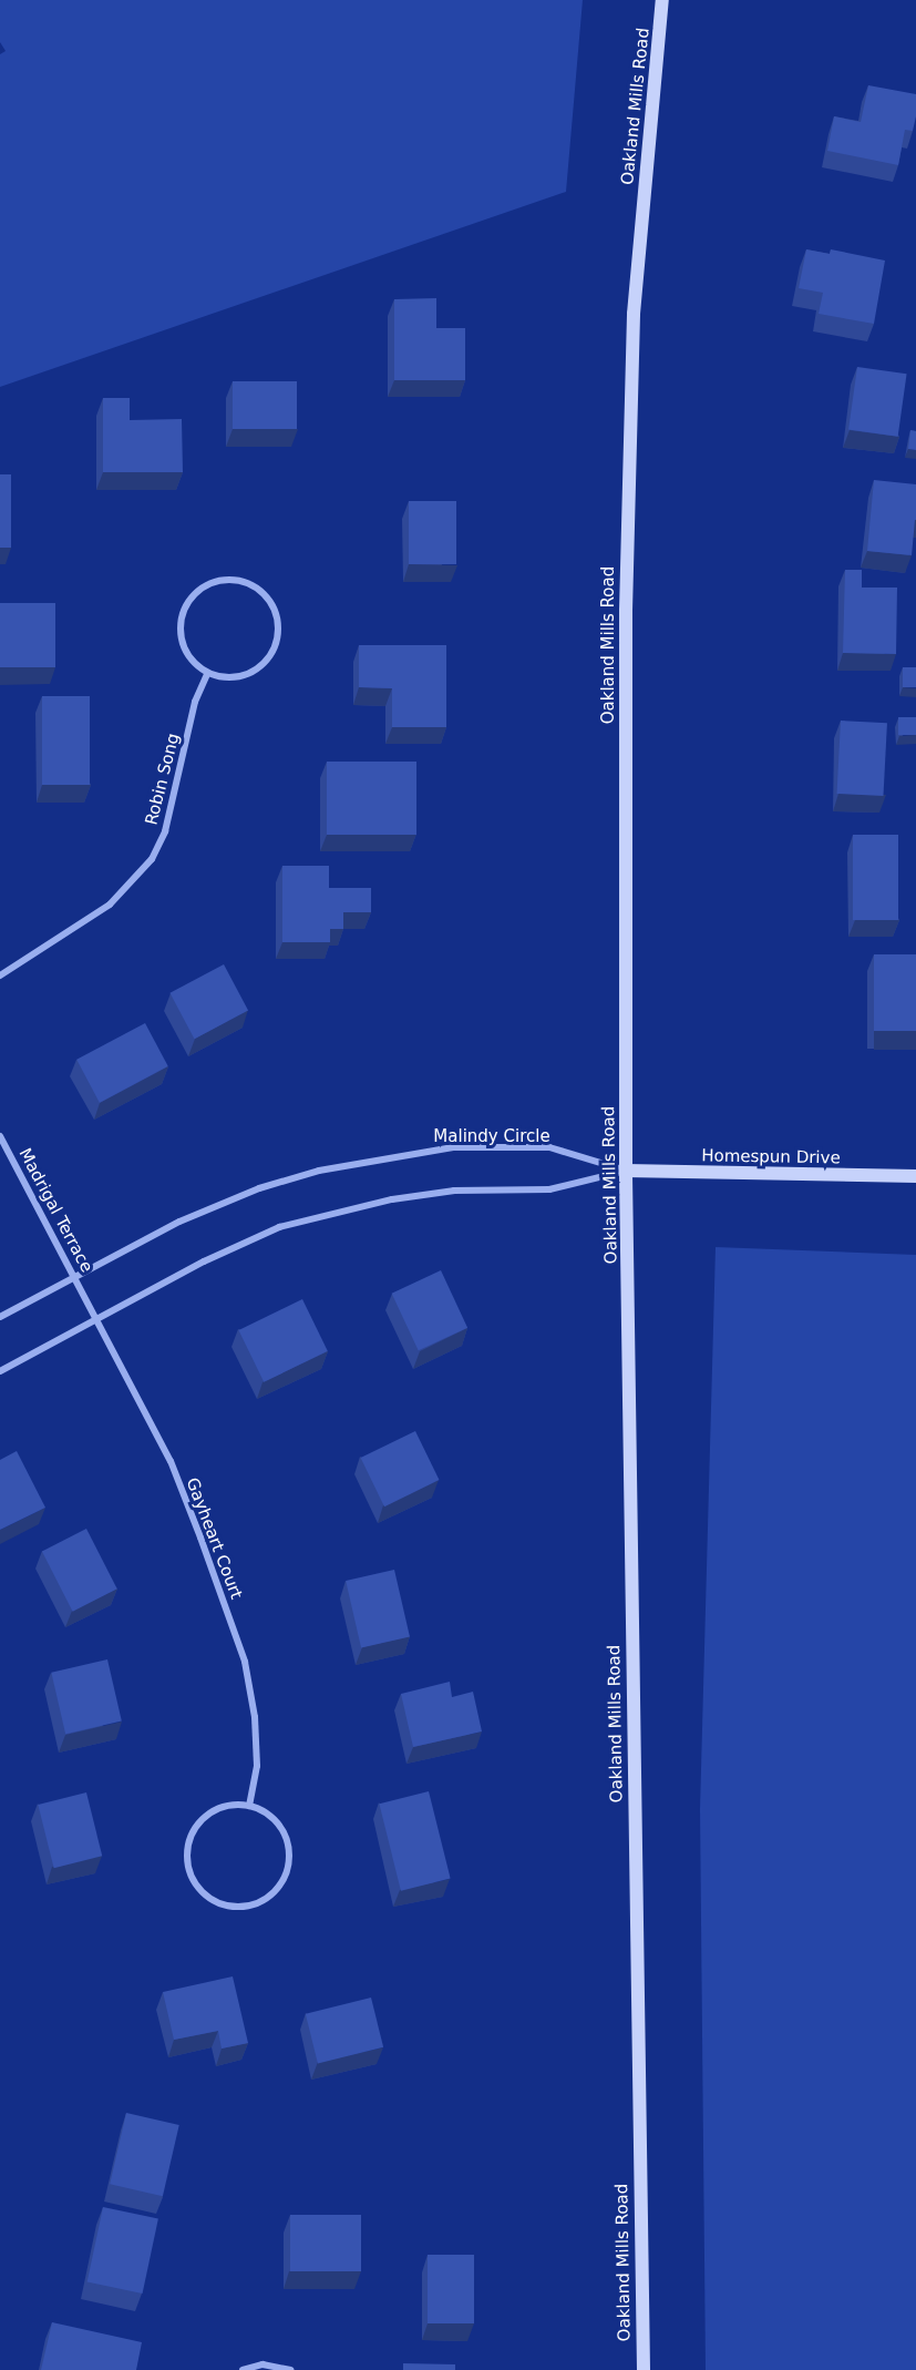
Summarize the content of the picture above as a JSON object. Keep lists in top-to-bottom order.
{
  "streets": {
    "street": [
      "Oakland Mills Road",
      "Robin Song",
      "Malindy Circle",
      "Homespun Drive",
      "Madrigal Terrace",
      "Gayheart Court"
    ]
  },
  "crossings": [
    ["Oakland Mills Road", "Malindy Circle"],
    ["Oakland Mills Road", "Homespun Drive"],
    ["Malindy Circle", "Homespun Drive"],
    ["Malindy Circle", "Madrigal Terrace"],
    ["Madrigal Terrace", "Gayheart Court"]
  ]
}
